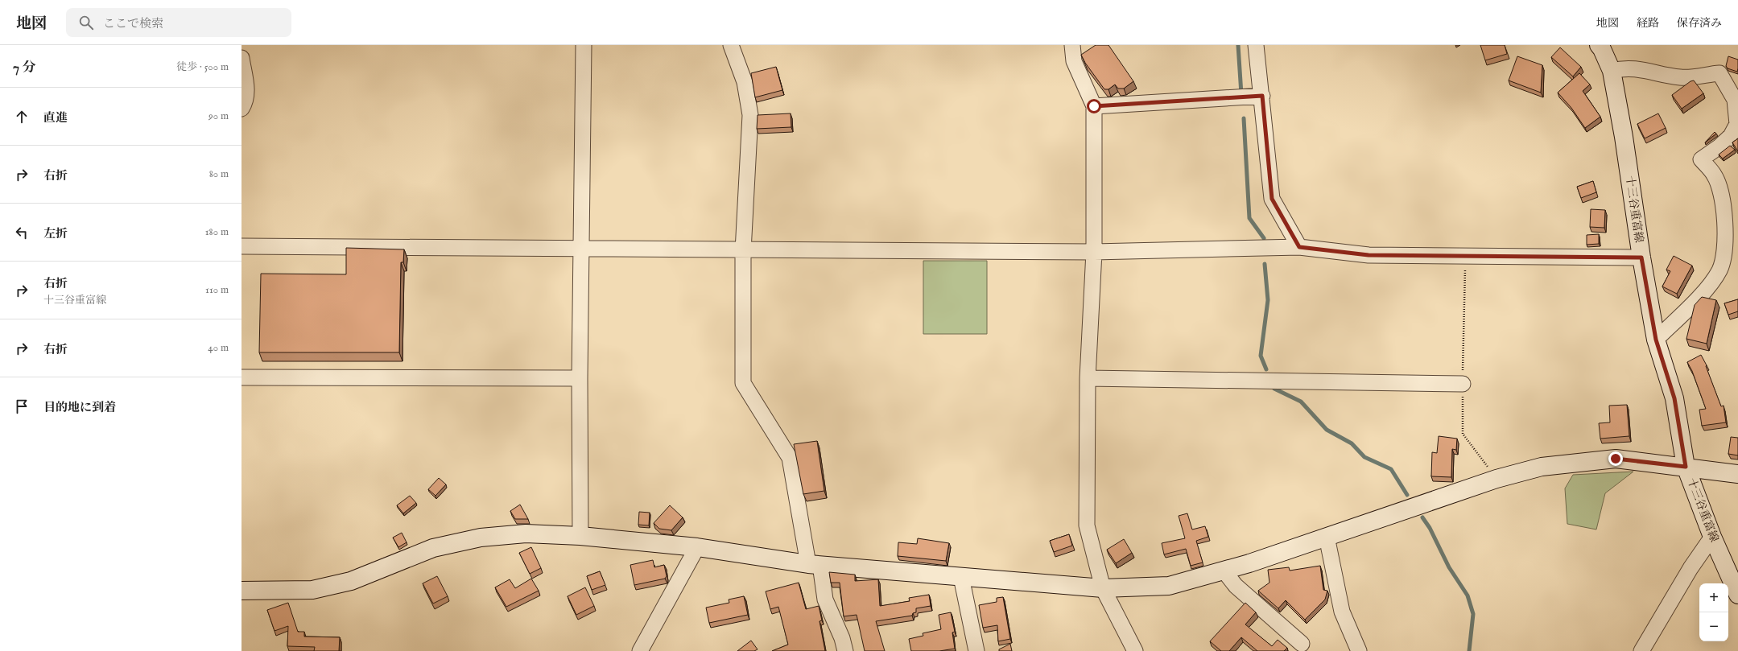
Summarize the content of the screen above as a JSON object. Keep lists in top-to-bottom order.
{
  "streets": {
    "street": ["十三谷重富線"]
  },
  "page": {
    "header": "地図",
    "search": "ここで検索",
    "nav": ["地図", "経路", "保存済み"],
    "heading": ["7 分", "徒歩 · 500 m"],
    "list": [
      ["直進", "90 m"],
      ["右折", "80 m"],
      ["左折", "180 m"],
      ["右折", "十三谷重富線", "110 m"],
      ["右折", "40 m"],
      "目的地に到着"
    ],
    "map_buttons": ["+", "−"]
  }
}
